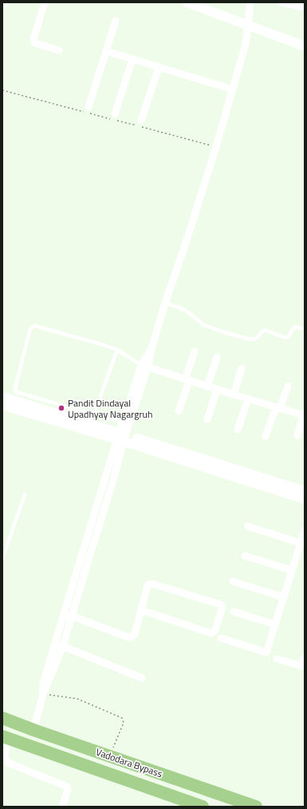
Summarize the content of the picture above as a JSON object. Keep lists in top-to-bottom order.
{
  "streets": {
    "highway": ["Vadodara Bypass"]
  },
  "places": ["Pandit Dindayal Upadhyay Nagargruh"]
}
